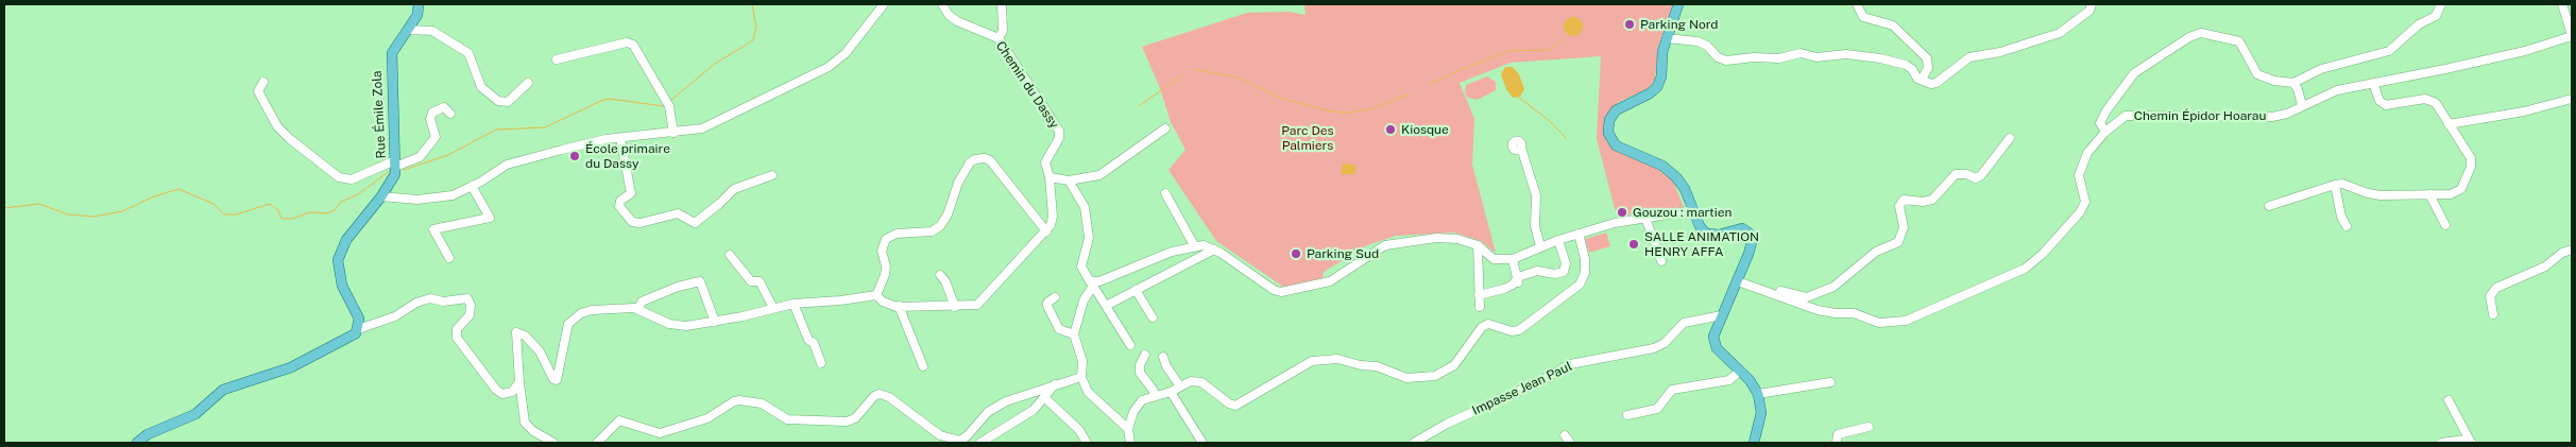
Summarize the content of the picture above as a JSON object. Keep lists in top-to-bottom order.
{
  "streets": {
    "main road": ["Rue Émile Zola"],
    "street": ["Chemin du Dassy", "Chemin Épidor Hoarau", "Impasse Jean Paul"]
  },
  "parks": ["Parc Des Palmiers"],
  "places": [
    "Parking Nord",
    "Kiosque",
    "École primaire du Dassy",
    "Gouzou : martien",
    "SALLE ANIMATION HENRY AFFA",
    "Parking Sud"
  ]
}
